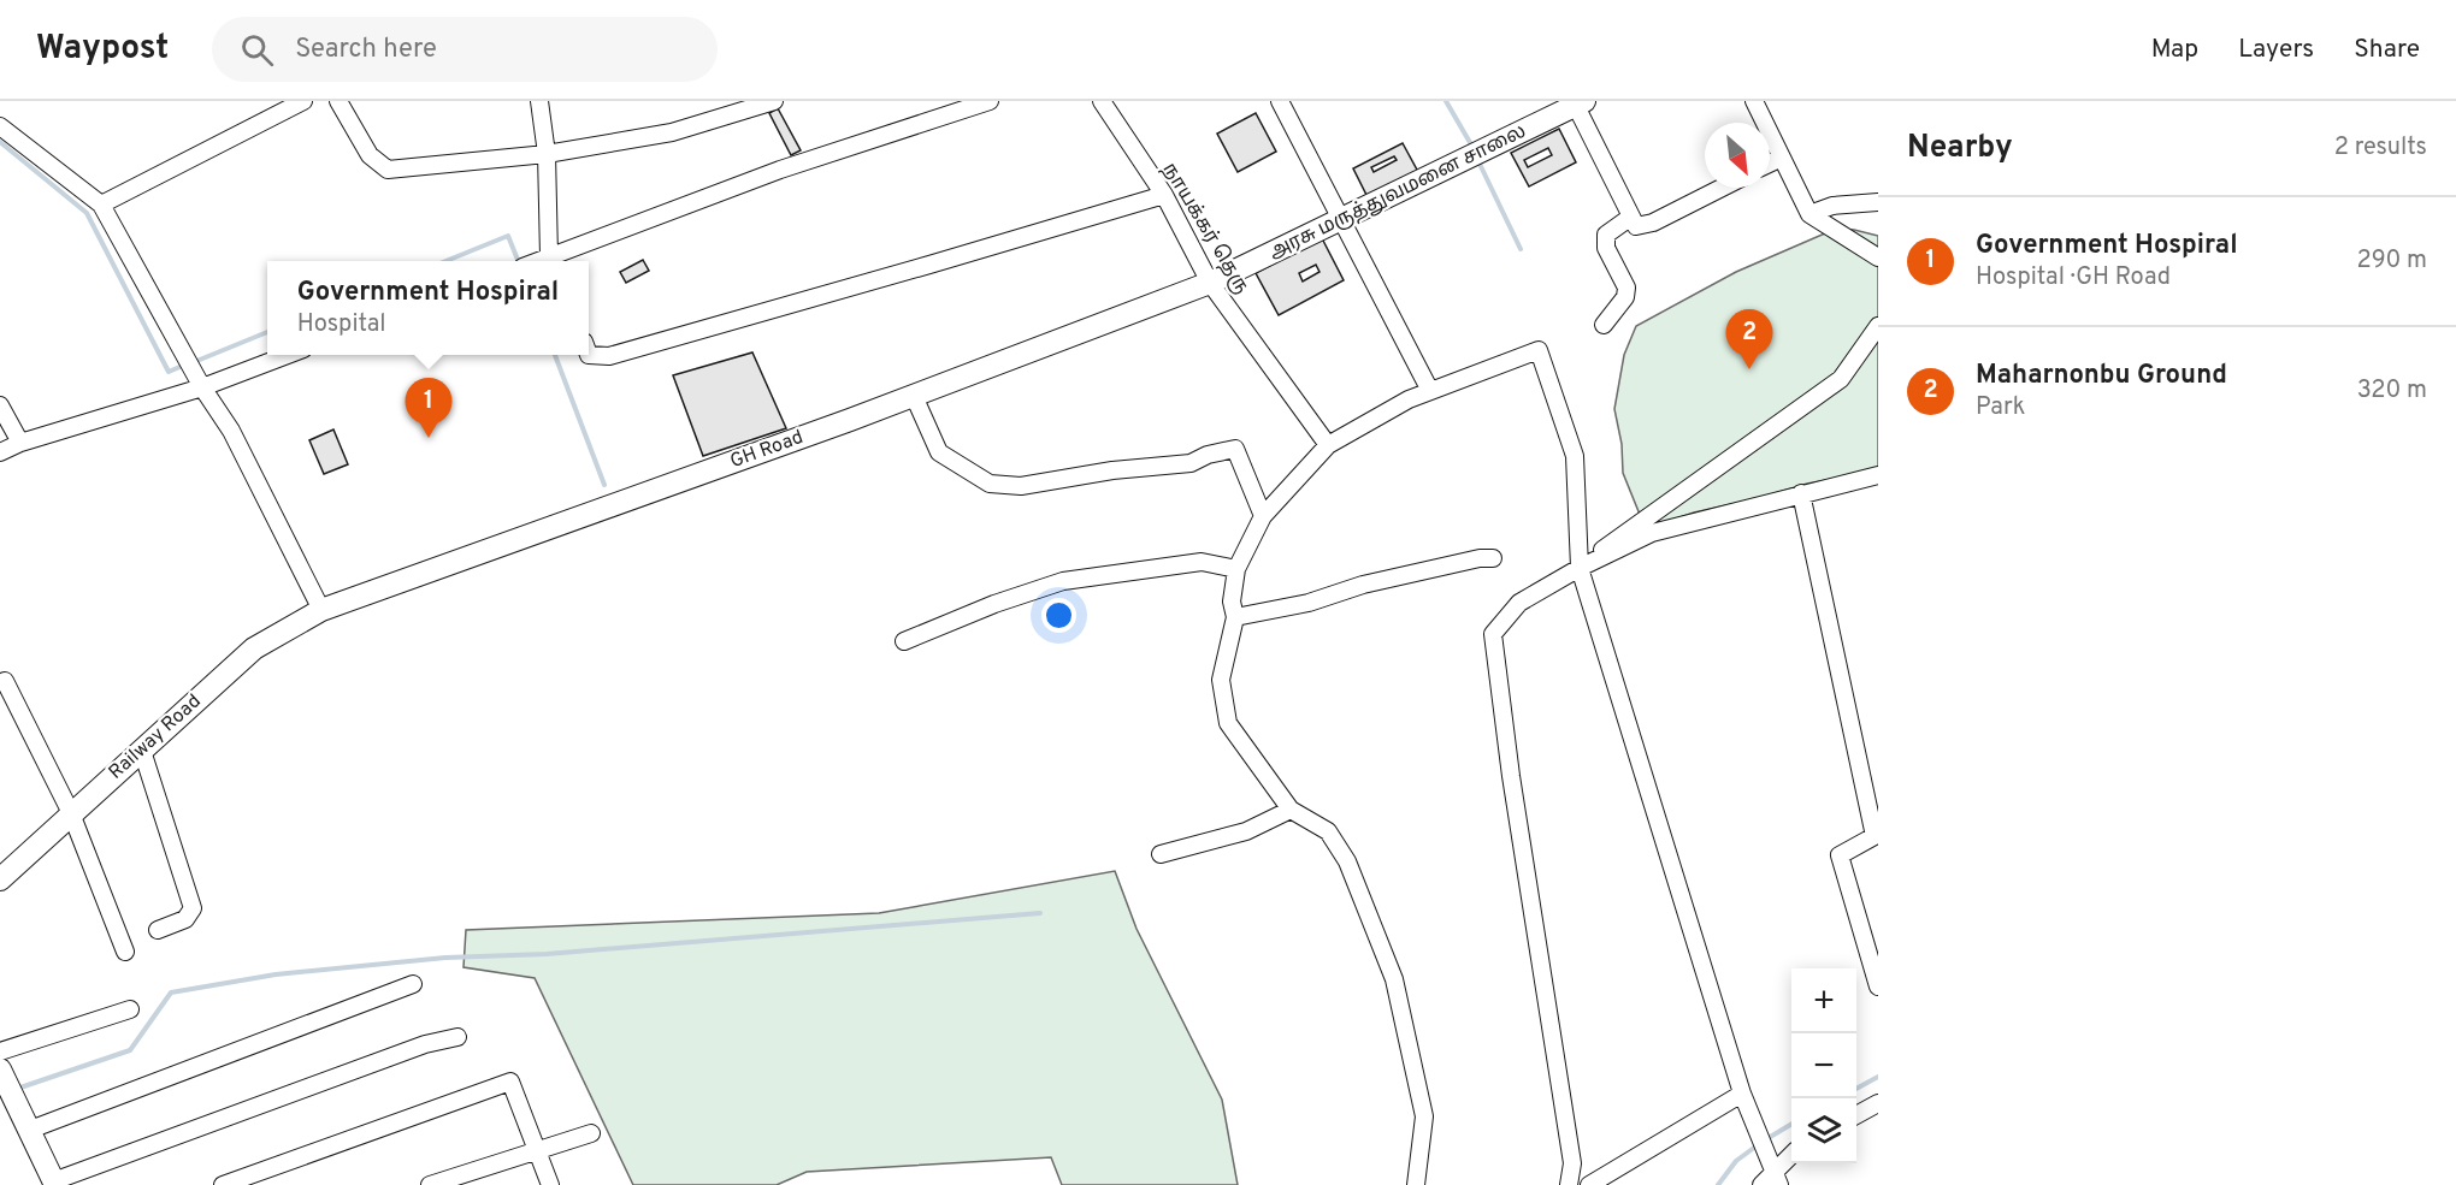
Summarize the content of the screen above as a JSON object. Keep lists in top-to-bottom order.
{
  "streets": {
    "main road": ["அரசு மருத்துவமனை சாலை", "GH Road", "Railway Road"],
    "street": ["நாயக்கர் தெரு"]
  },
  "crossings": [
    ["அரசு மருத்துவமனை சாலை", "நாயக்கர் தெரு"],
    ["அரசு மருத்துவமனை சாலை", "GH Road"],
    ["நாயக்கர் தெரு", "GH Road"],
    ["GH Road", "Railway Road"]
  ],
  "north": "bottom right",
  "page": {
    "header": "Waypost",
    "search": "Search here",
    "nav": ["Map", "Layers", "Share"],
    "heading": ["Nearby", "2 results"],
    "list": [
      {
        "mark": "1",
        "name": "Government Hospiral",
        "note": "Hospital · GH Road",
        "value": "290 m"
      },
      {
        "mark": "2",
        "name": "Maharnonbu Ground",
        "note": "Park",
        "value": "320 m"
      }
    ],
    "popup": ["Government Hospiral", "Hospital"],
    "pins": ["2", "1"],
    "map_buttons": ["+", "−"]
  }
}
